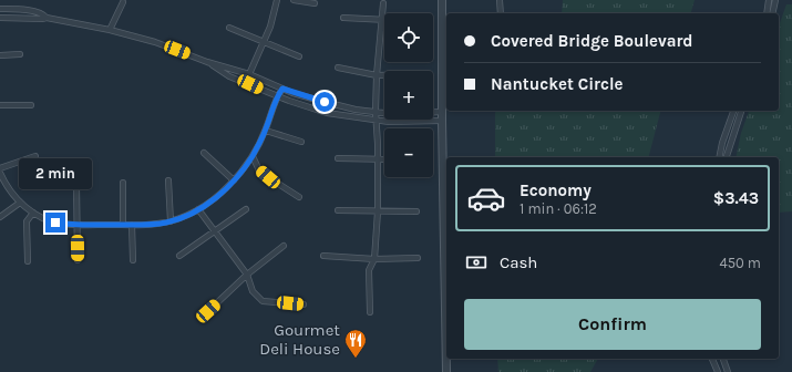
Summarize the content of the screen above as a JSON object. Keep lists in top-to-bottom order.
{
  "places": {
    "restaurant": ["Gourmet Deli House"]
  },
  "page": {
    "map_buttons": ["+", "−"],
    "banner": ["Covered Bridge Boulevard", "Nantucket Circle"],
    "bubble": "2 min",
    "list": [
      {
        "name": "Economy",
        "note": "1 min · 06:12",
        "value": "$3.43"
      }
    ],
    "pay": ["Cash", "450 m"],
    "buttons": "Confirm"
  }
}
